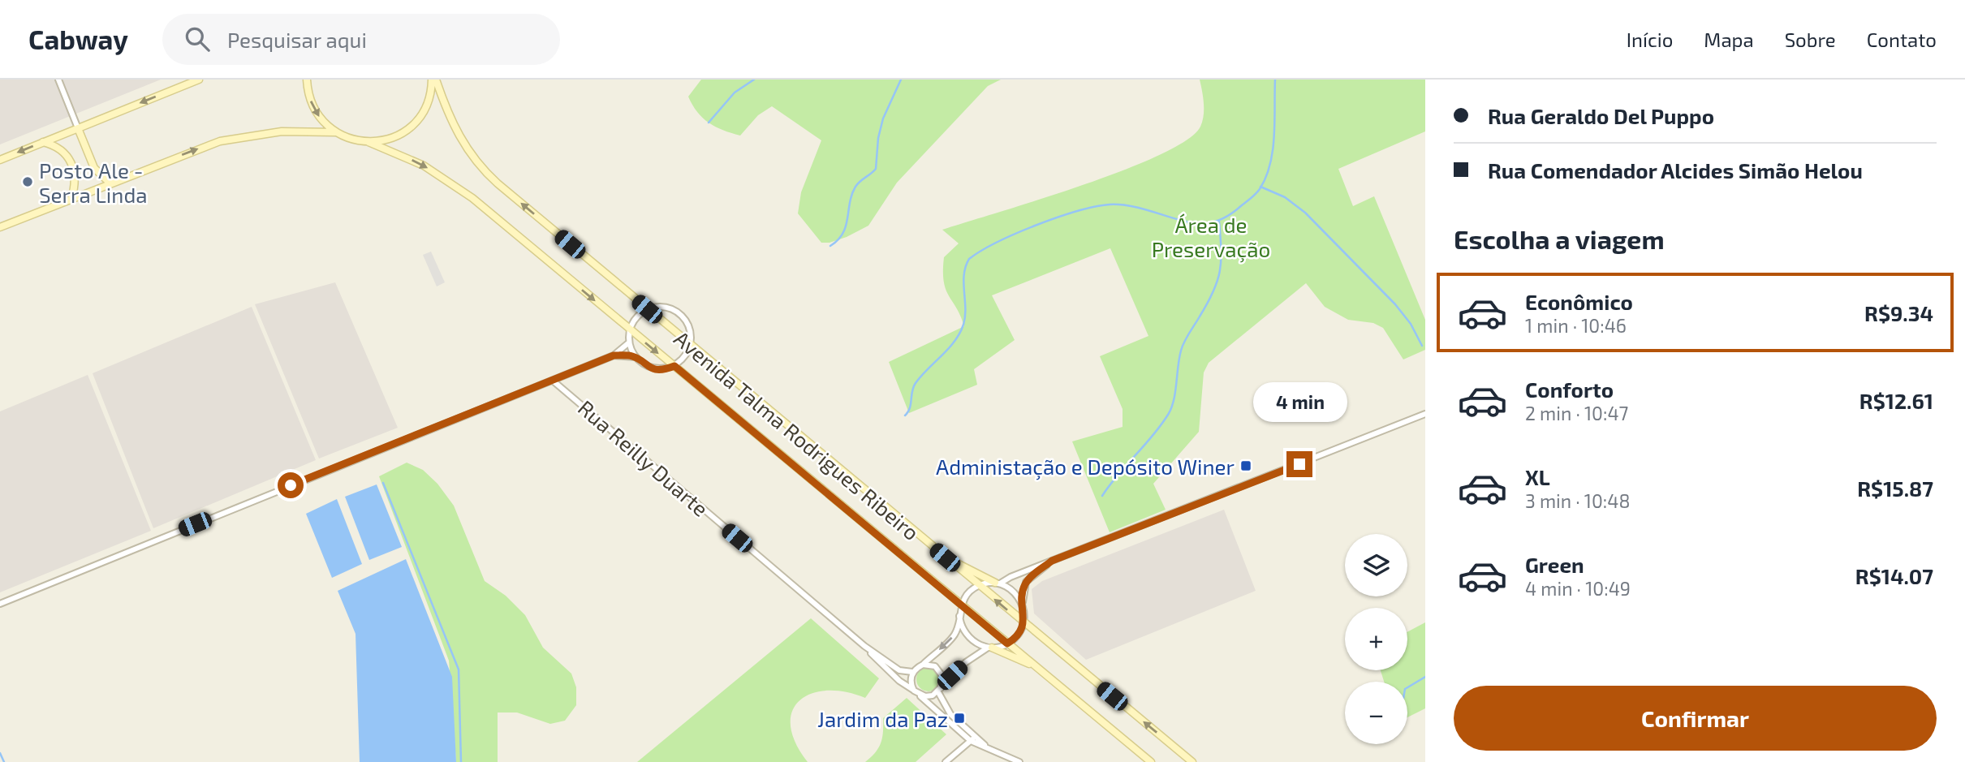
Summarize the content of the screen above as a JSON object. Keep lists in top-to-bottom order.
{
  "streets": {
    "main road": ["Avenida Talma Rodrigues Ribeiro"],
    "street": ["Rua Reilly Duarte"]
  },
  "parks": ["Área de Preservação"],
  "places": {
    "other": ["Posto Ale - Serra Linda"],
    "transit": ["Administação e Depósito Winer", "Jardim da Paz"]
  },
  "page": {
    "header": "Cabway",
    "search": "Pesquisar aqui",
    "nav": [
      "Início",
      "Mapa",
      "Sobre",
      "Contato"
    ],
    "banner": ["Rua Geraldo Del Puppo", "Rua Comendador Alcides Simão Helou"],
    "heading": "Escolha a viagem",
    "list": [
      {
        "name": "Econômico",
        "note": "1 min · 10:46",
        "value": "R$9.34"
      },
      {
        "name": "Conforto",
        "note": "2 min · 10:47",
        "value": "R$12.61"
      },
      {
        "name": "XL",
        "note": "3 min · 10:48",
        "value": "R$15.87"
      },
      {
        "name": "Green",
        "note": "4 min · 10:49",
        "value": "R$14.07"
      }
    ],
    "bubble": "4 min",
    "map_buttons": ["+", "−"],
    "buttons": "Confirmar"
  }
}
